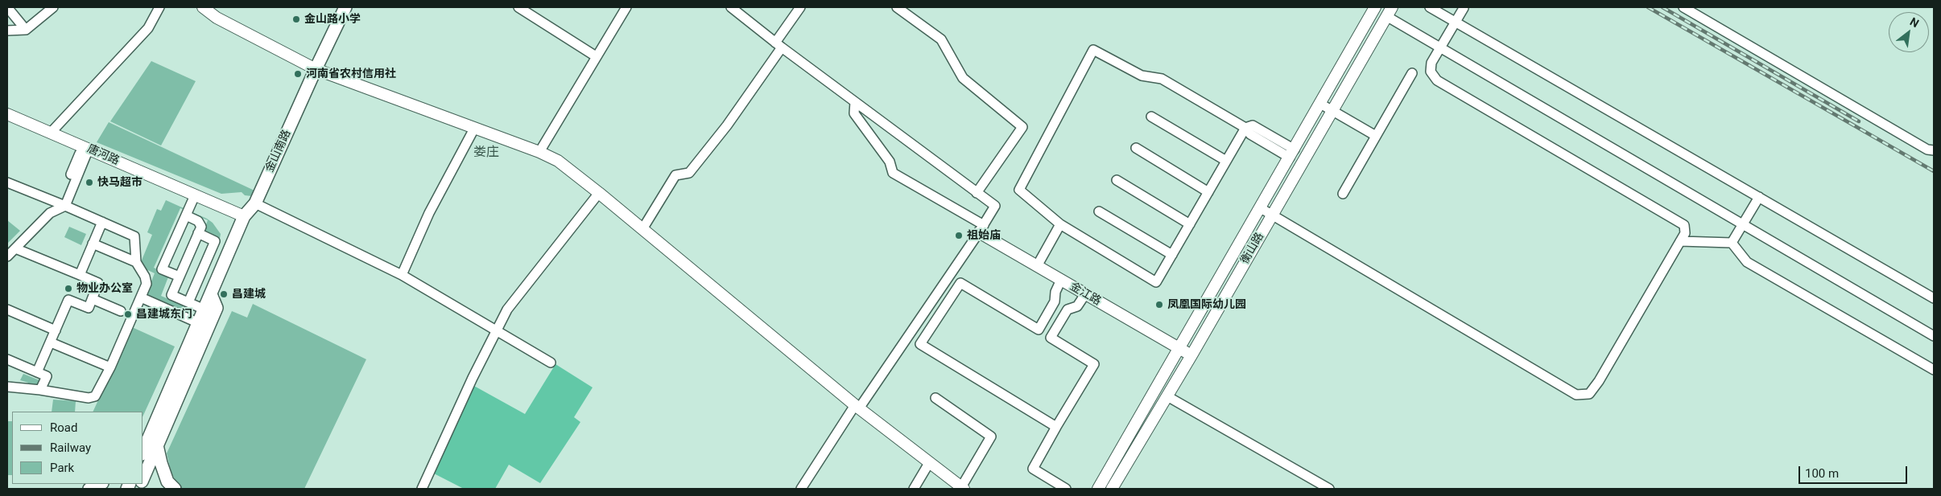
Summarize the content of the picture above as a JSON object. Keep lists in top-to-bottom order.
{
  "streets": {
    "main road": ["金山南路"],
    "street": ["唐河路", "衡山路", "金江路"]
  },
  "crossings": [
    ["金山南路", "唐河路"],
    ["衡山路", "金江路"]
  ],
  "districts": ["娄庄"],
  "places": [
    "金山路小学",
    "河南省农村信用社",
    "快马超市",
    "祖始庙",
    "物业办公室",
    "昌建城",
    "凤凰国际幼儿园",
    "昌建城东门"
  ],
  "legend": ["Road", "Railway", "Park"],
  "scale_bar": "100 m",
  "north": "top right"
}
